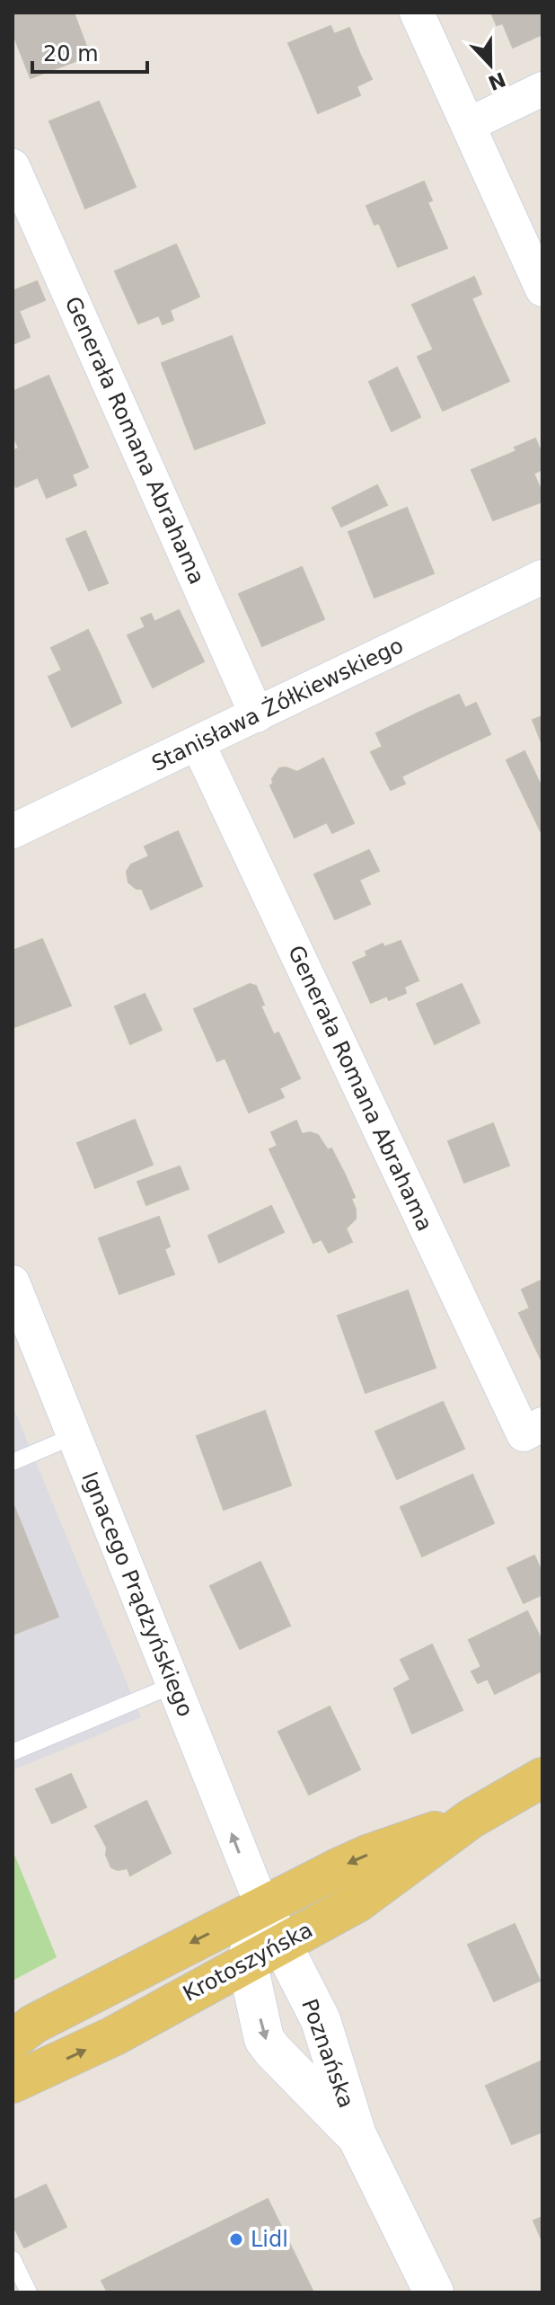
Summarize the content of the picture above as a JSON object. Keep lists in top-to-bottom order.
{
  "streets": {
    "main road": ["Krotoszyńska", "Poznańska"],
    "street": ["Generała Romana Abrahama", "Stanisława Żółkiewskiego", "Ignacego Prądzyńskiego"]
  },
  "crossings": [
    ["Generała Romana Abrahama", "Stanisława Żółkiewskiego"],
    ["Ignacego Prądzyńskiego", "Krotoszyńska"],
    ["Ignacego Prądzyńskiego", "Poznańska"],
    ["Krotoszyńska", "Poznańska"]
  ],
  "one_way": ["Ignacego Prądzyńskiego"],
  "places": ["Lidl"],
  "scale_bar": "20 m",
  "north": "bottom"
}
